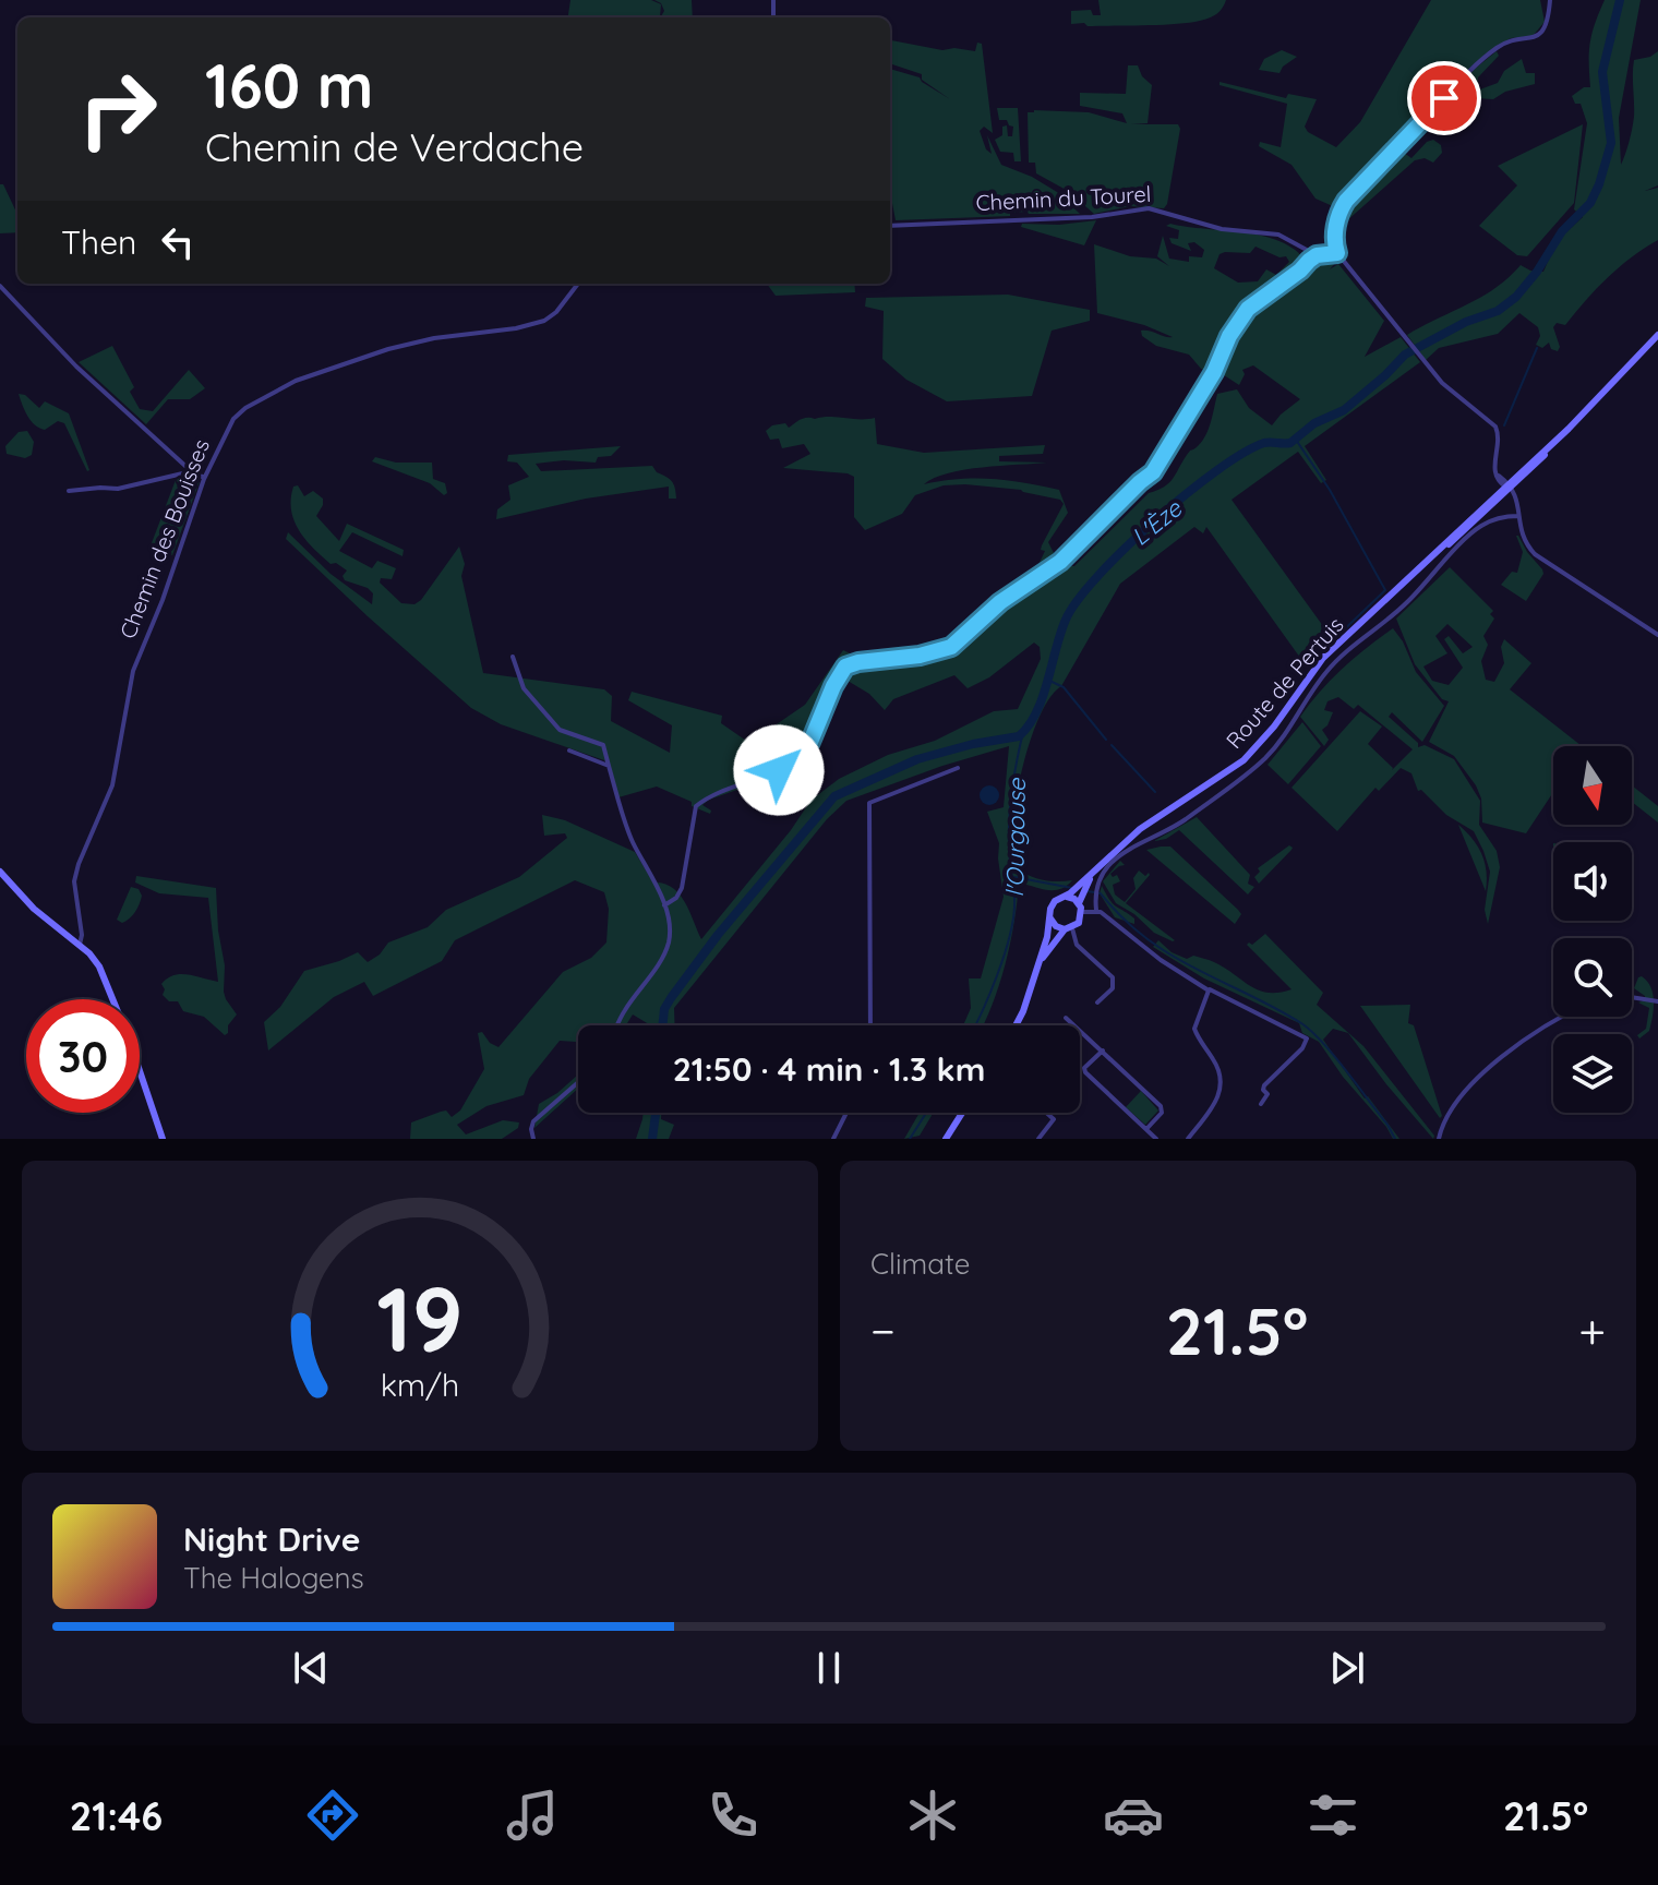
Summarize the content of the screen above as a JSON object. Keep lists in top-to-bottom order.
{
  "streets": {
    "main road": ["Route de Pertuis"],
    "street": ["Chemin du Tourel", "Chemin des Bouisses"]
  },
  "water": ["L'Èze", "l'Ourgouse"],
  "north": "bottom",
  "page": {
    "turn": ["160 m", "Chemin de Verdache"],
    "then": "Then",
    "limit": "30",
    "trip": "21:50 · 4 min · 1.3 km",
    "tile": "Climate",
    "heat": ["−", "21.5°", "+"],
    "song": ["Night Drive", "The Halogens"],
    "tabs": ["21:46", "21.5°"],
    "gauge": ["19", "km/h"]
  }
}
